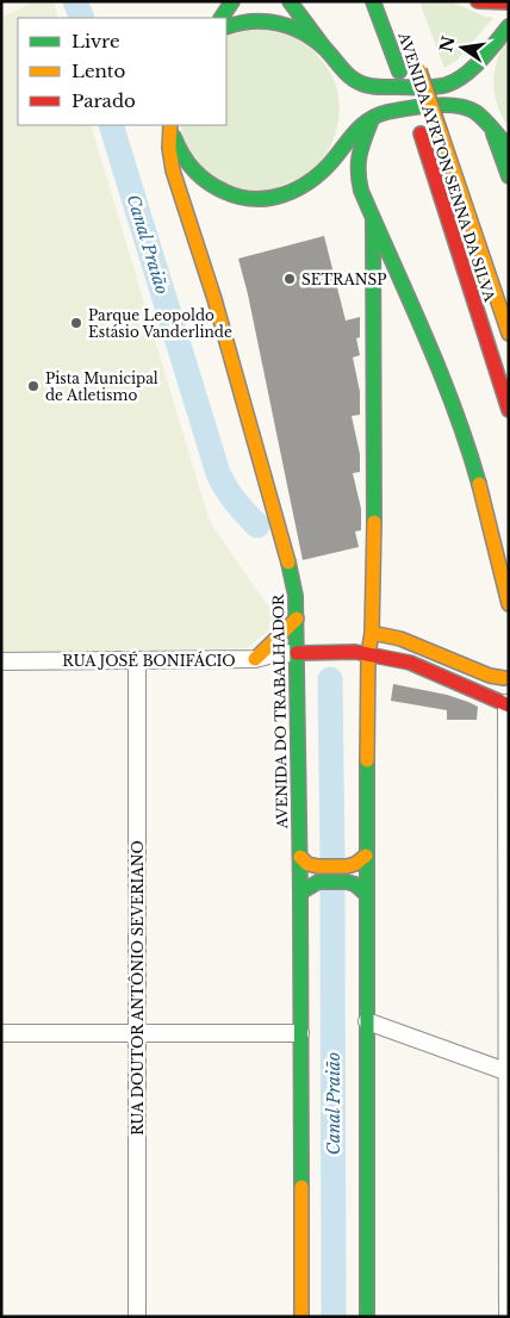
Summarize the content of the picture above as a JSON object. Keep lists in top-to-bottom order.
{
  "streets": {
    "main road": ["AVENIDA AYRTON SENNA DA SILVA", "AVENIDA DO TRABALHADOR"],
    "street": ["RUA JOSÉ BONIFÁCIO", "RUA DOUTOR ANTÔNIO SEVERIANO"]
  },
  "crossings": [
    ["RUA JOSÉ BONIFÁCIO", "AVENIDA DO TRABALHADOR"],
    ["RUA JOSÉ BONIFÁCIO", "RUA DOUTOR ANTÔNIO SEVERIANO"]
  ],
  "water": ["Canal Praião"],
  "places": ["SETRANSP", "Parque Leopoldo Estásio Vanderlinde", "Pista Municipal de Atletismo"],
  "legend": ["Livre", "Lento", "Parado"],
  "north": "left"
}
